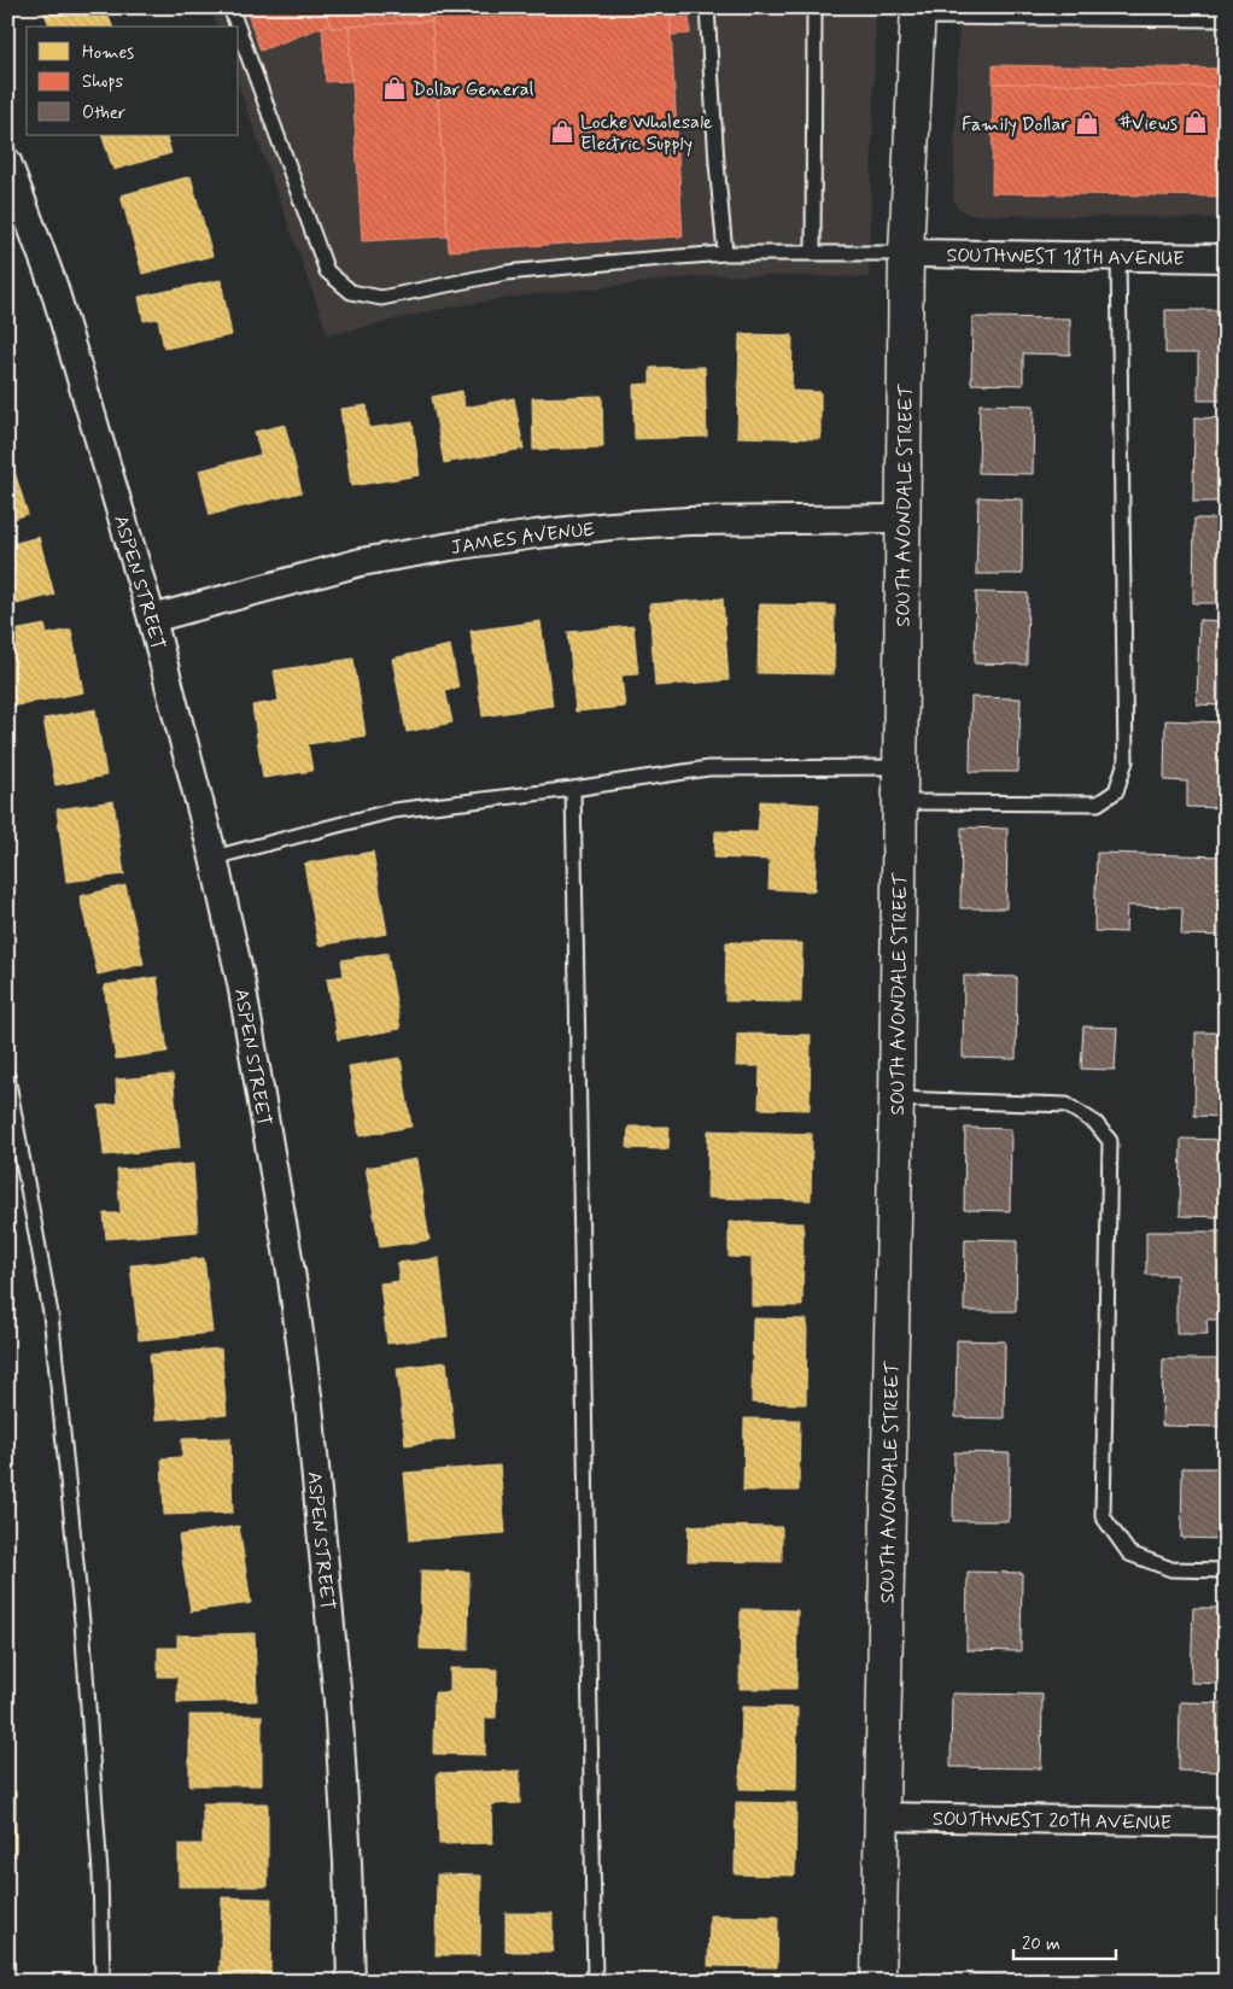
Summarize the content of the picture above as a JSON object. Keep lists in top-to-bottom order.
{
  "streets": {
    "main road": ["SOUTH AVONDALE STREET"],
    "street": [
      "SOUTHWEST 18TH AVENUE",
      "JAMES AVENUE",
      "ASPEN STREET",
      "SOUTHWEST 20TH AVENUE"
    ]
  },
  "crossings": [
    ["SOUTHWEST 18TH AVENUE", "SOUTH AVONDALE STREET"],
    ["SOUTH AVONDALE STREET", "JAMES AVENUE"],
    ["SOUTH AVONDALE STREET", "SOUTHWEST 20TH AVENUE"],
    ["JAMES AVENUE", "ASPEN STREET"]
  ],
  "places": {
    "shop": [
      "Dollar General",
      "#Views",
      "Family Dollar",
      "Locke Wholesale Electric Supply"
    ]
  },
  "legend": ["Homes", "Shops", "Other"],
  "scale_bar": "20 m"
}
